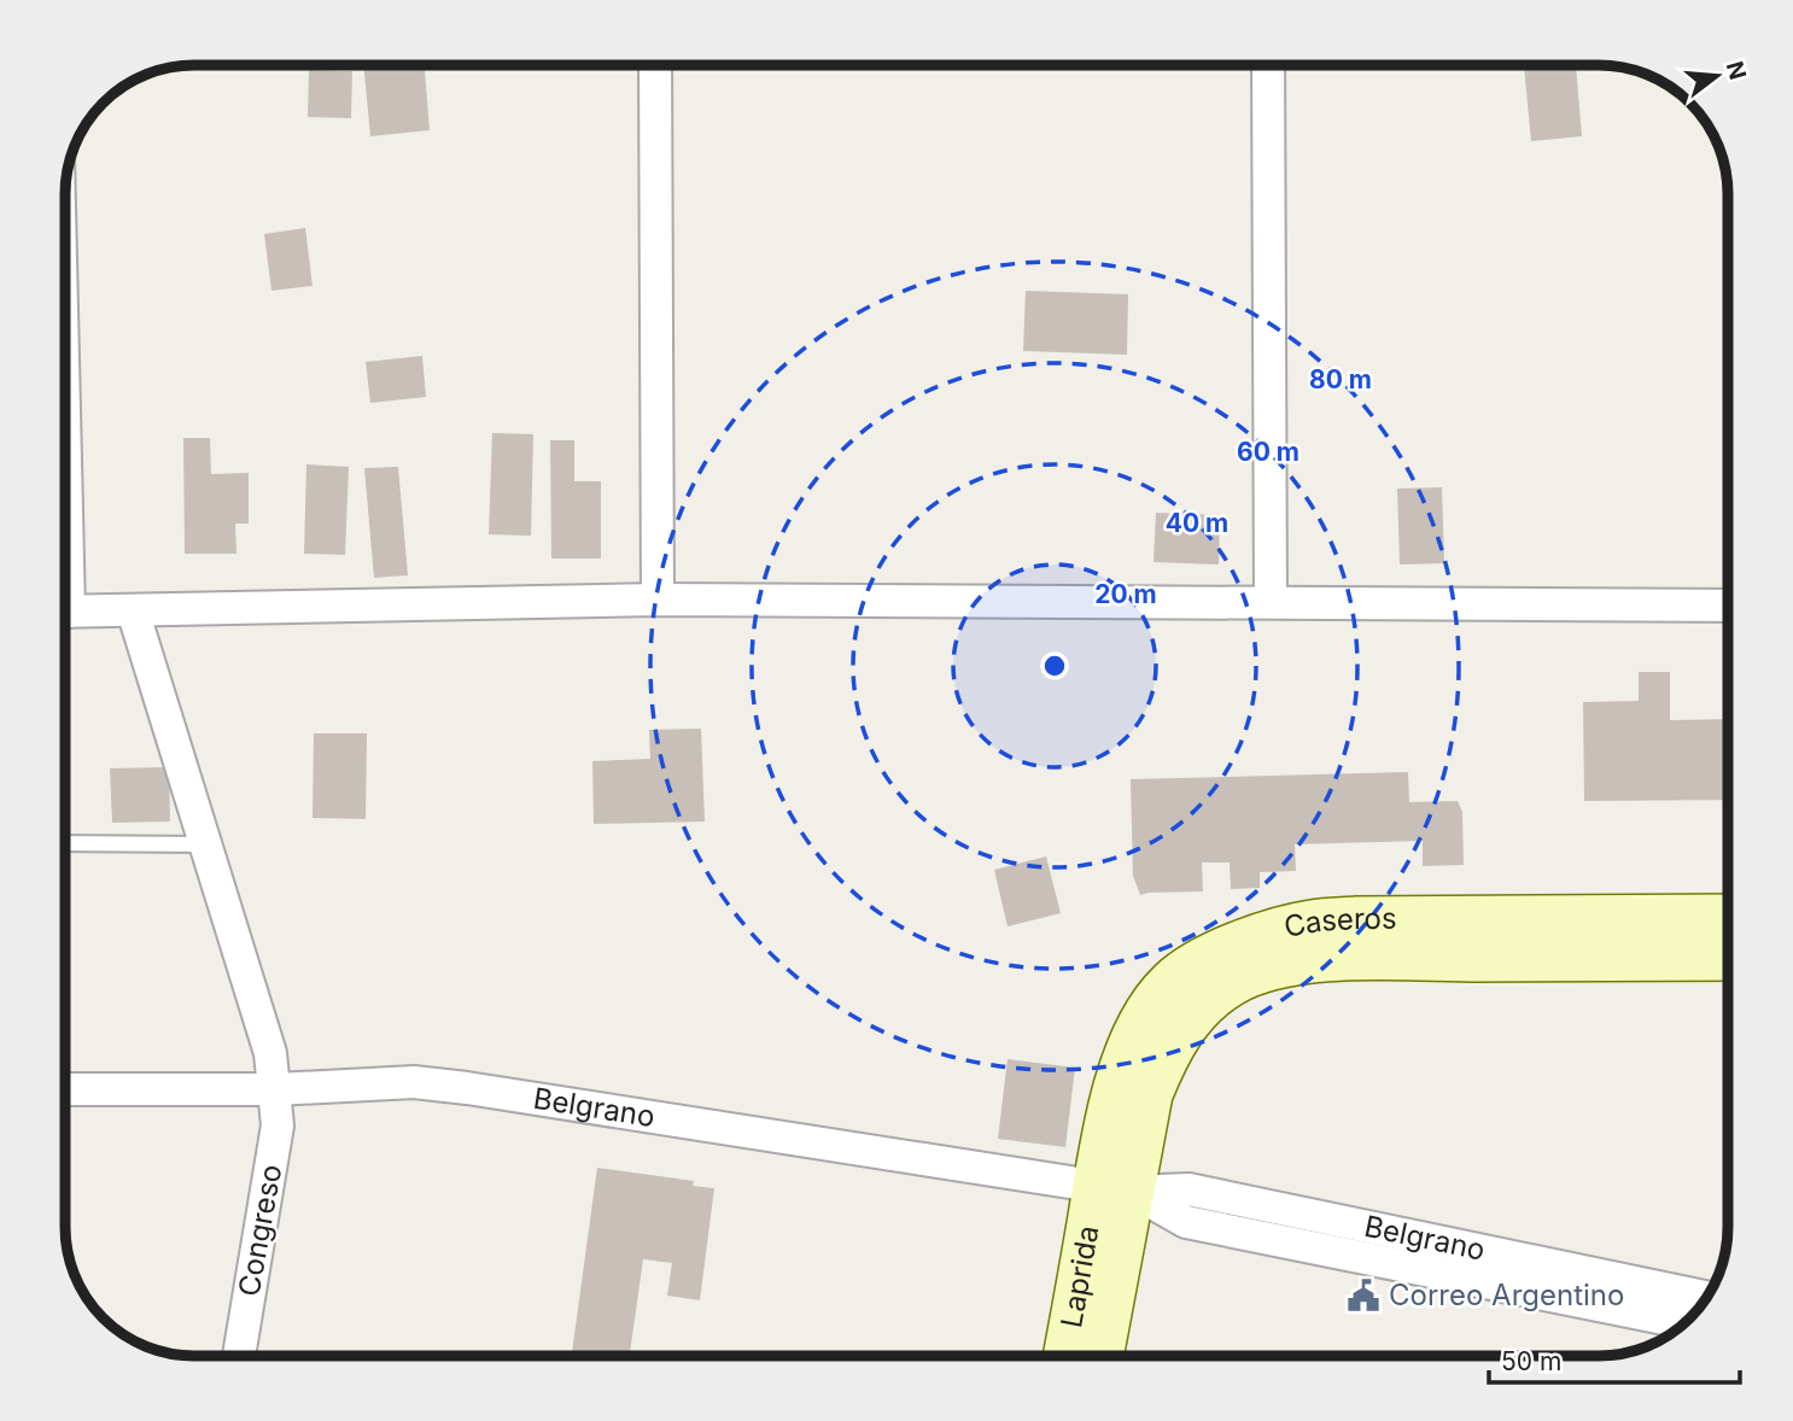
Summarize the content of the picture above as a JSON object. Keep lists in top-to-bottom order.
{
  "streets": {
    "main road": ["Caseros", "Laprida"],
    "street": ["Belgrano", "Congreso"]
  },
  "crossings": [
    ["Caseros", "Belgrano"],
    ["Caseros", "Laprida"],
    ["Belgrano", "Congreso"],
    ["Belgrano", "Laprida"]
  ],
  "places": {
    "public building": ["Correo Argentino"]
  },
  "scale_bar": "50 m",
  "north": "right",
  "rings": [
    "80 m",
    "60 m",
    "40 m",
    "20 m"
  ]
}
